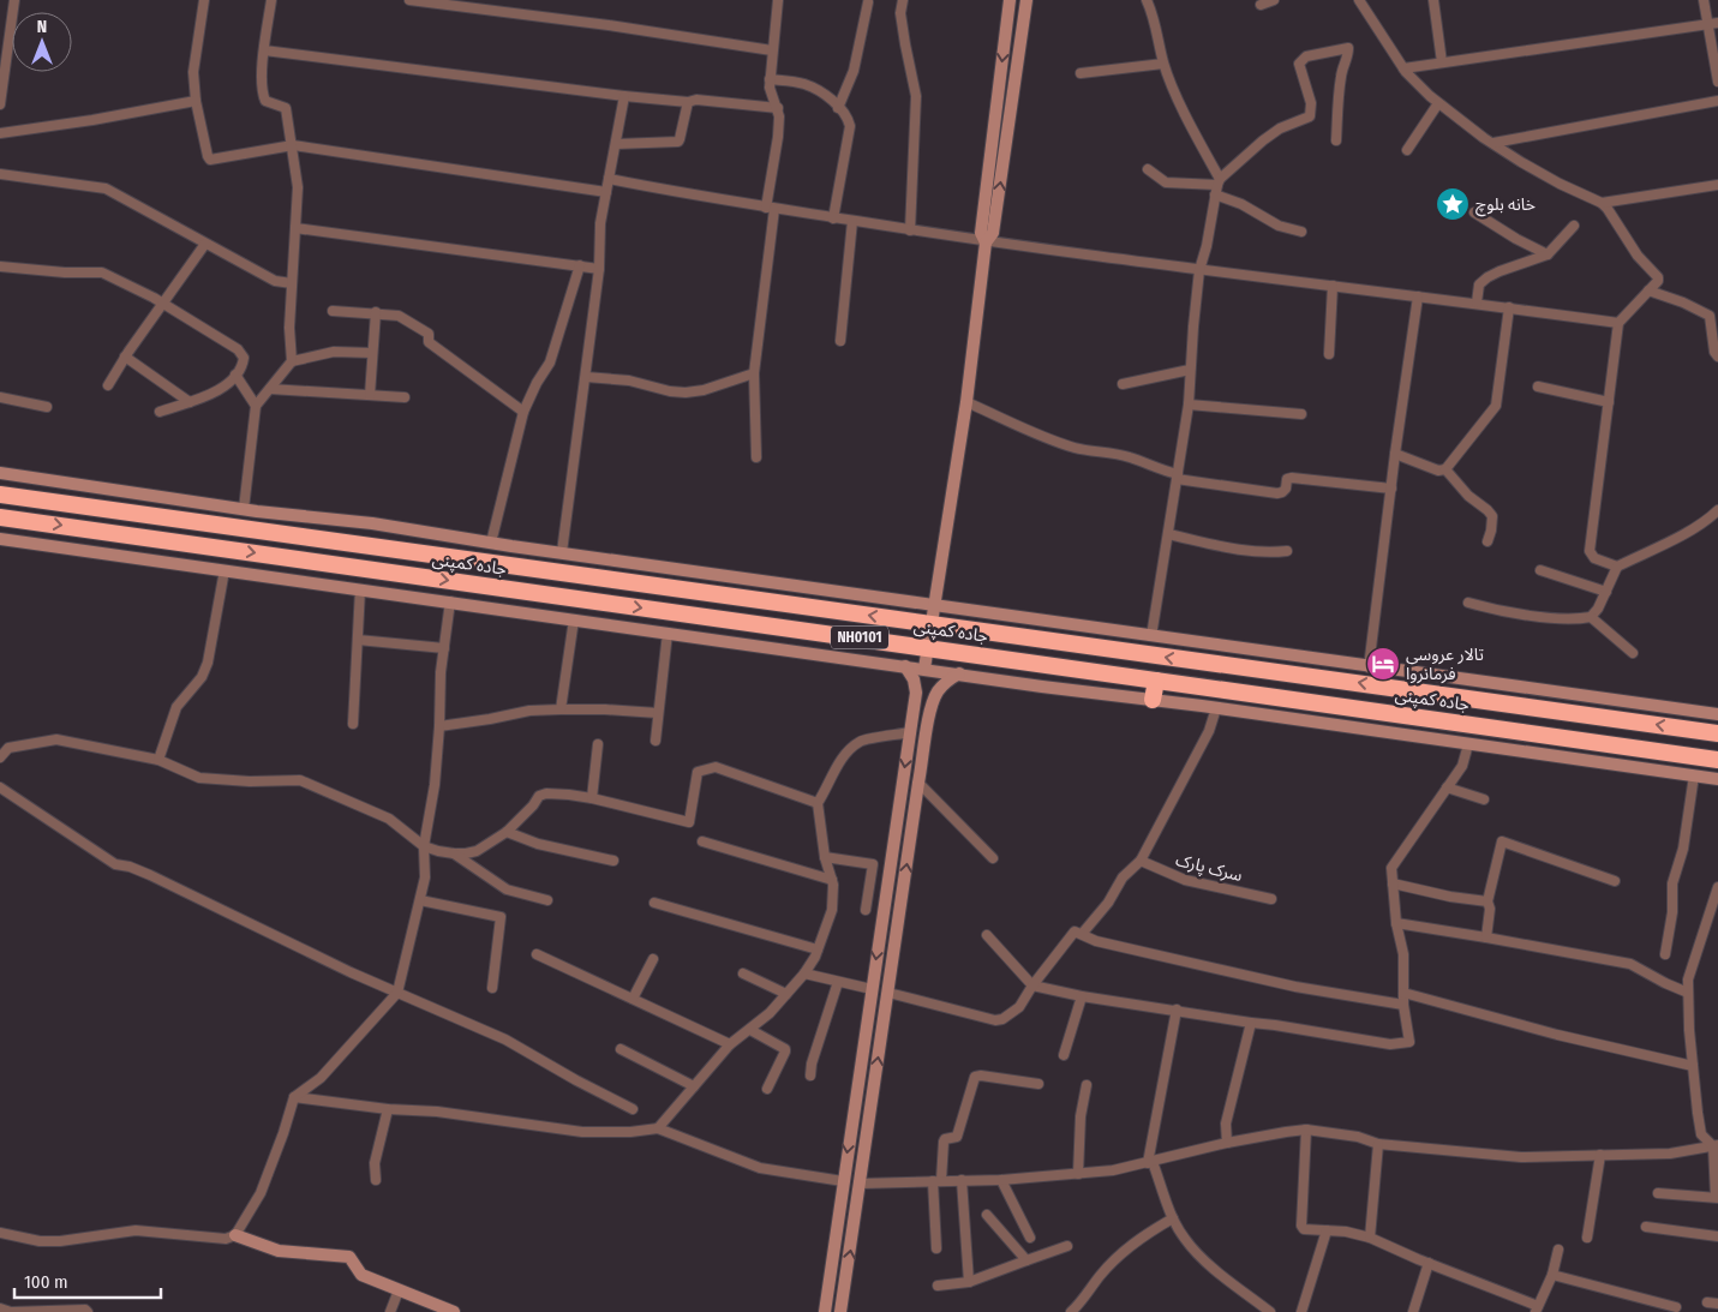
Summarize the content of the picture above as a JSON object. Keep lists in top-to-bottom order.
{
  "streets": {
    "highway": ["جاده کمپنی", "NH0101"],
    "street": ["سرک پارک"]
  },
  "places": {
    "place": ["خانه بلوچ"],
    "hotel": ["تالار عروسی فرمانروا"]
  },
  "scale_bar": "100 m",
  "north": "top"
}
